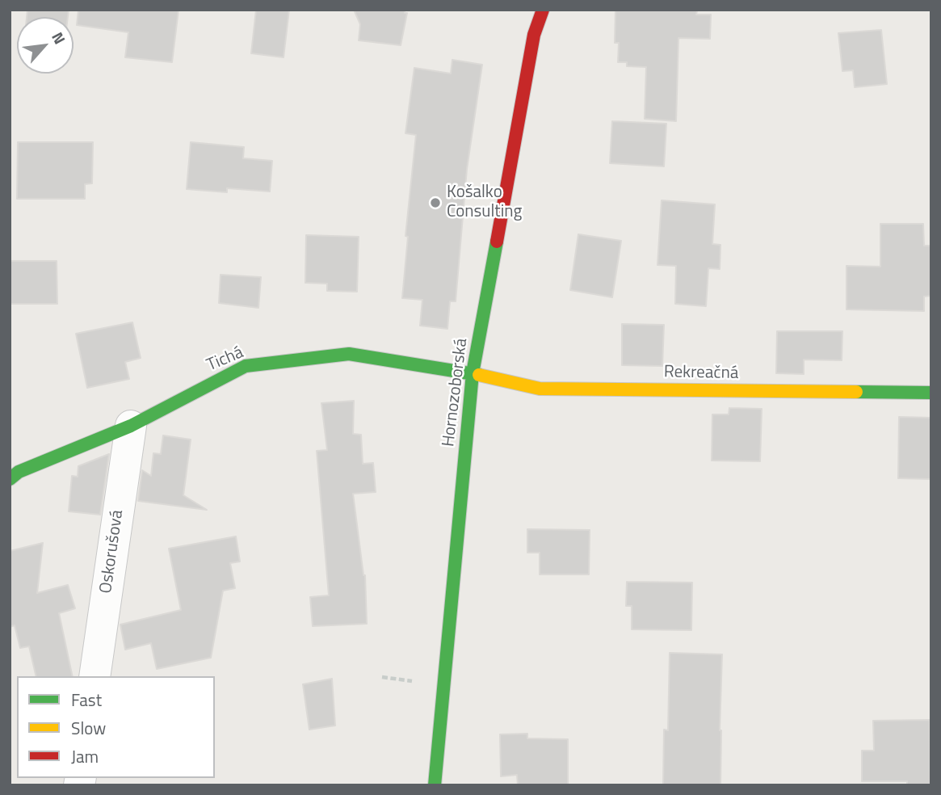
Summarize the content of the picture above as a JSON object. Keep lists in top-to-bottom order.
{
  "streets": {
    "street": [
      "Tichá",
      "Rekreačná",
      "Hornozoborská",
      "Oskorušová"
    ]
  },
  "crossings": [
    ["Tichá", "Rekreačná"],
    ["Tichá", "Hornozoborská"],
    ["Tichá", "Oskorušová"],
    ["Rekreačná", "Hornozoborská"]
  ],
  "places": ["Košalko Consulting"],
  "legend": ["Fast", "Slow", "Jam"],
  "north": "top right"
}
